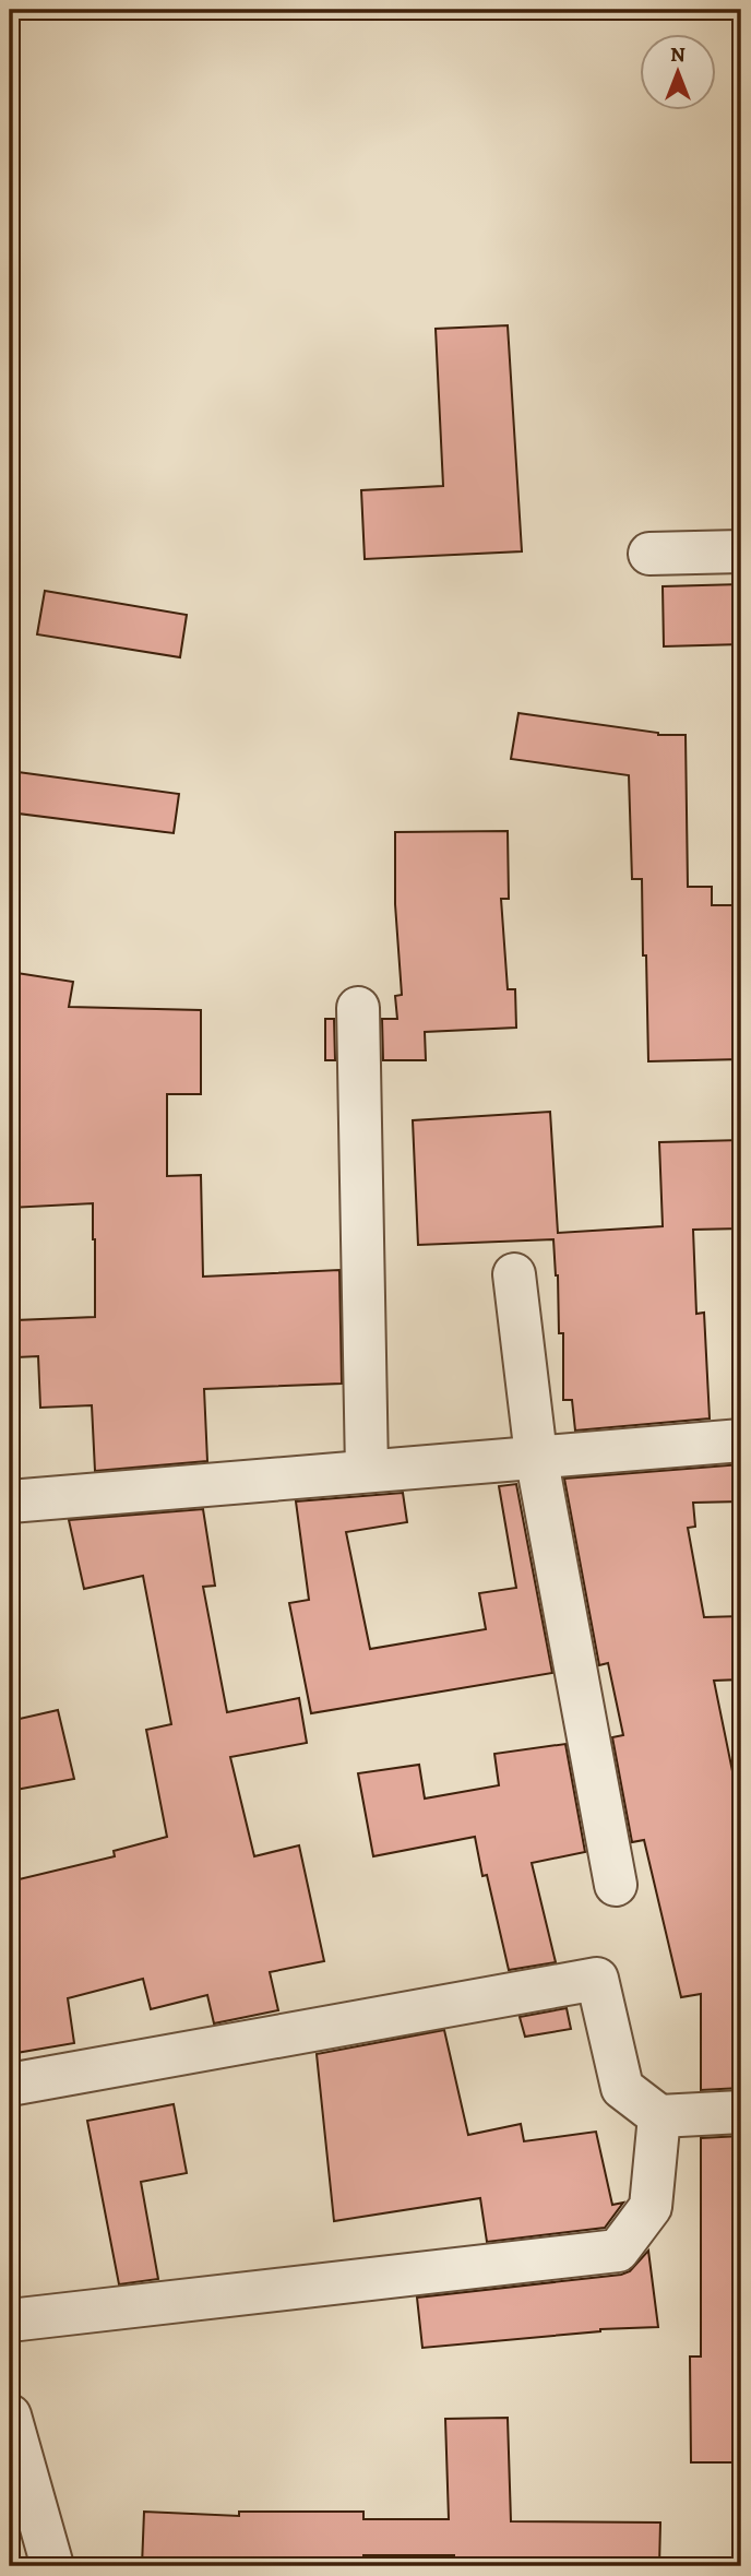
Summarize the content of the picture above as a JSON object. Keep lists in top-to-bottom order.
{
  "north": "top"
}
